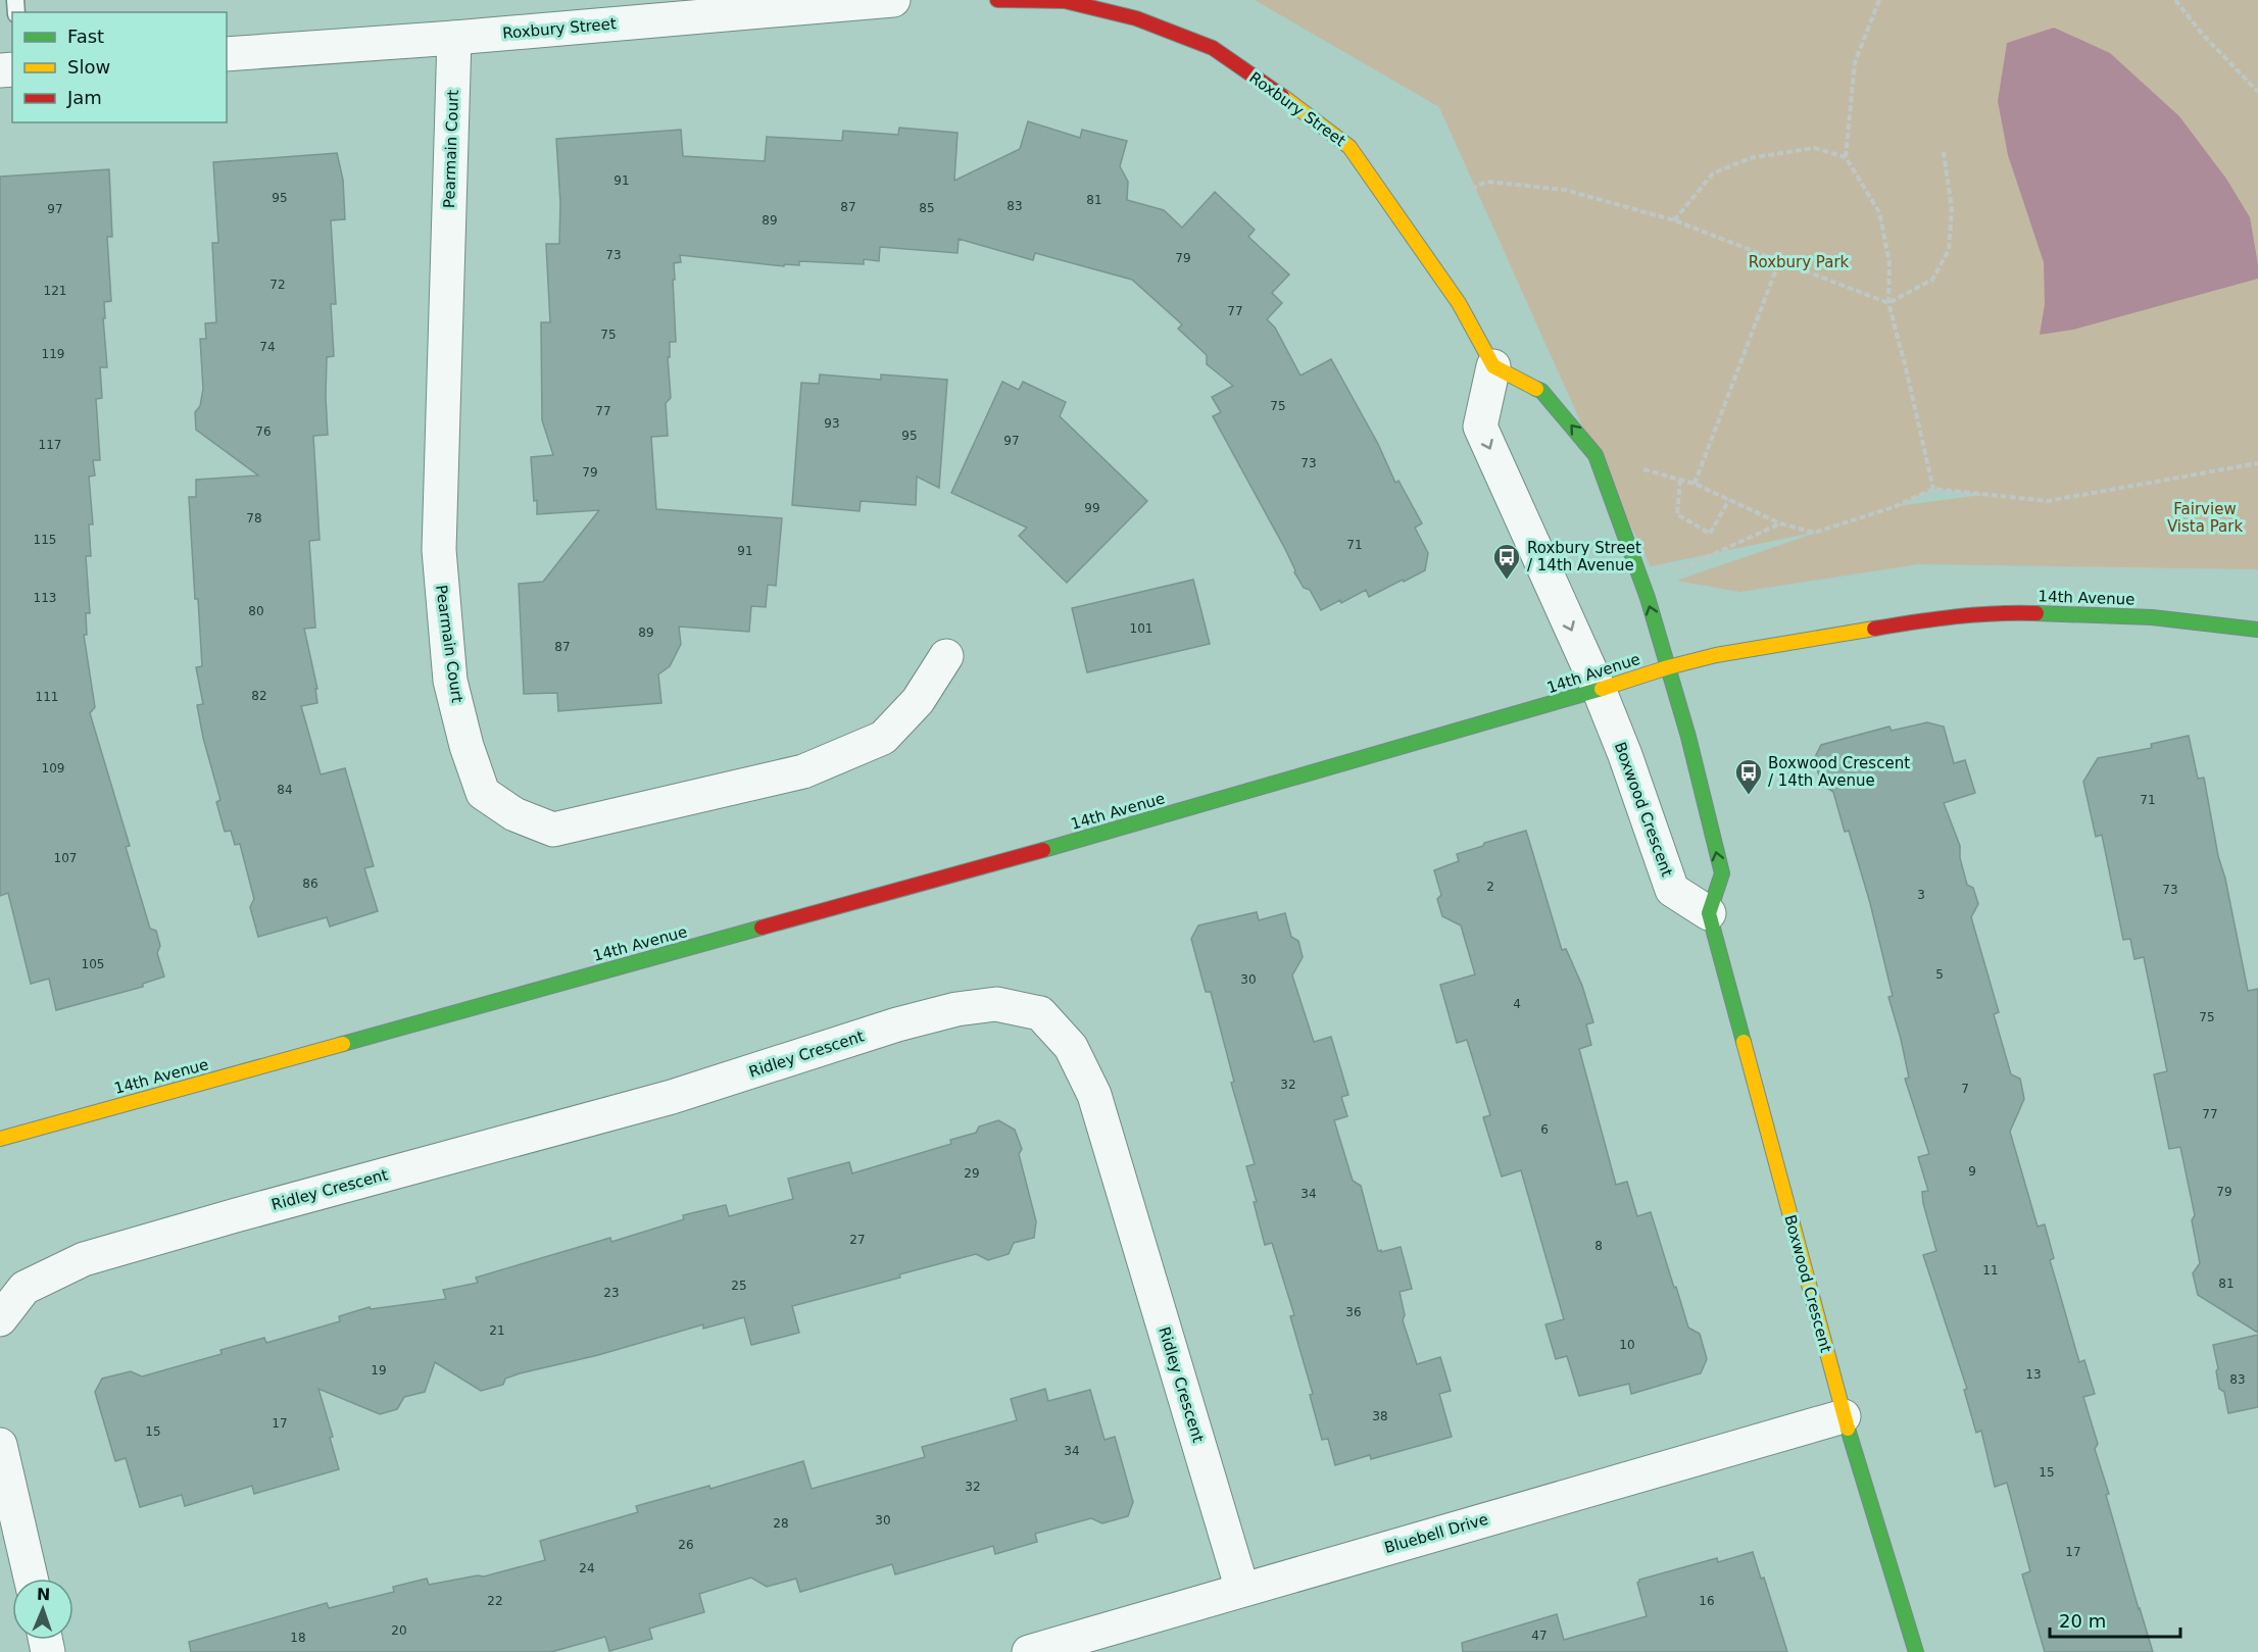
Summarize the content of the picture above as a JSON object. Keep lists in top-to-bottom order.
{
  "streets": {
    "main road": ["Roxbury Street", "14th Avenue", "Boxwood Crescent"],
    "street": ["Pearmain Court", "Ridley Crescent", "Bluebell Drive"]
  },
  "crossings": [
    ["Roxbury Street", "Pearmain Court"],
    ["14th Avenue", "Boxwood Crescent"],
    ["Boxwood Crescent", "Bluebell Drive"],
    ["Ridley Crescent", "Bluebell Drive"]
  ],
  "parks": ["Roxbury Park", "Fairview Vista Park"],
  "places": {
    "bus stop": ["Roxbury Street / 14th Avenue", "Boxwood Crescent / 14th Avenue"]
  },
  "house_numbers": [
    "91",
    "95",
    "81",
    "83",
    "87",
    "85",
    "97",
    "89",
    "73",
    "79",
    "72",
    "121",
    "77",
    "75",
    "74",
    "119",
    "75",
    "77",
    "93",
    "76",
    "95",
    "97",
    "117",
    "73",
    "79",
    "99",
    "78",
    "115",
    "71",
    "91",
    "113",
    "80",
    "101",
    "89",
    "87",
    "82",
    "111",
    "109",
    "84",
    "71",
    "107",
    "86",
    "2",
    "73",
    "3",
    "105",
    "5",
    "30",
    "4",
    "75",
    "32",
    "7",
    "77",
    "6",
    "9",
    "29",
    "79",
    "34",
    "27",
    "8",
    "11",
    "81",
    "25",
    "23",
    "36",
    "21",
    "10",
    "19",
    "13",
    "83",
    "38",
    "17",
    "15",
    "34",
    "15",
    "32",
    "30",
    "28",
    "26",
    "17",
    "24",
    "22",
    "16",
    "20",
    "47",
    "18"
  ],
  "legend": ["Fast", "Slow", "Jam"],
  "scale_bar": "20 m",
  "north": "top"
}
